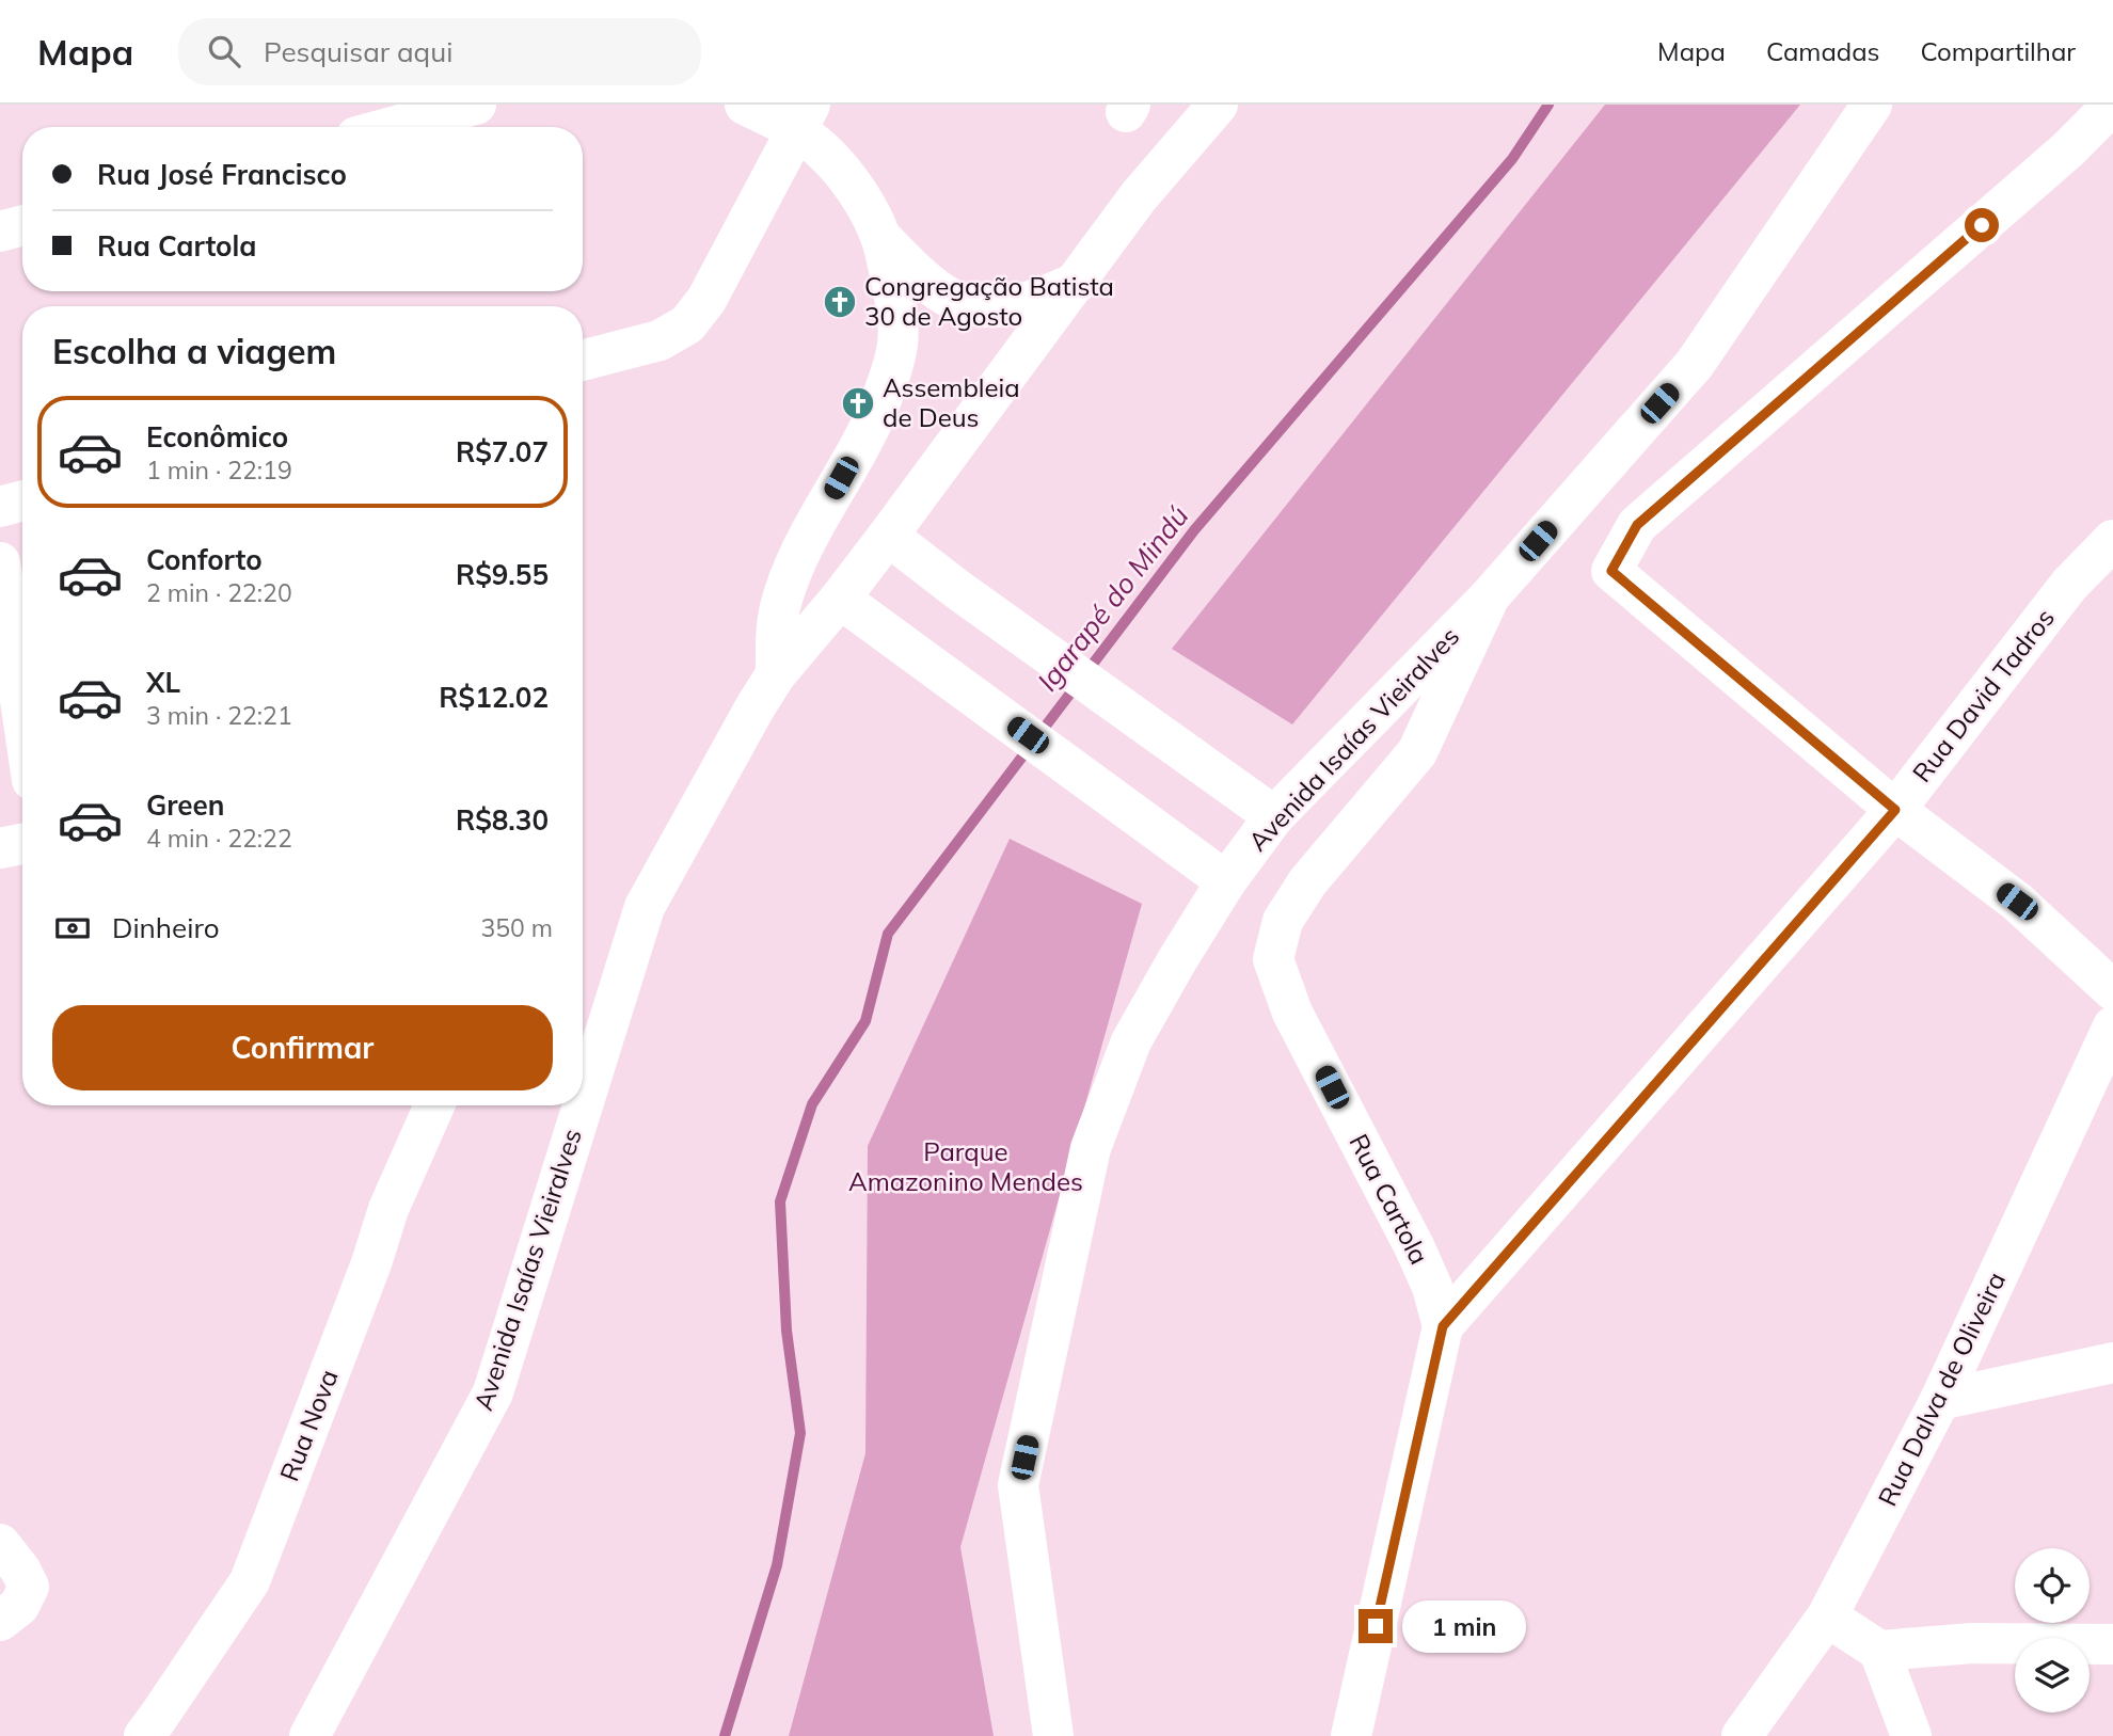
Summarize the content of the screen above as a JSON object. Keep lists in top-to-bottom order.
{
  "streets": {
    "street": [
      "Rua David Tadros",
      "Avenida Isaías Vieiralves",
      "Rua Cartola",
      "Rua Dalva de Oliveira",
      "Rua Nova"
    ]
  },
  "crossings": [
    ["Rua David Tadros", "Rua Cartola"],
    ["Avenida Isaías Vieiralves", "Rua Cartola"]
  ],
  "water": ["Igarapé do Mindú"],
  "parks": ["Parque Amazonino Mendes"],
  "places": {
    "church": ["Congregação Batista 30 de Agosto", "Assembleia de Deus"]
  },
  "page": {
    "header": "Mapa",
    "search": "Pesquisar aqui",
    "nav": ["Mapa", "Camadas", "Compartilhar"],
    "banner": ["Rua José Francisco", "Rua Cartola"],
    "heading": "Escolha a viagem",
    "list": [
      {
        "name": "Econômico",
        "note": "1 min · 22:19",
        "value": "R$7.07"
      },
      {
        "name": "Conforto",
        "note": "2 min · 22:20",
        "value": "R$9.55"
      },
      {
        "name": "XL",
        "note": "3 min · 22:21",
        "value": "R$12.02"
      },
      {
        "name": "Green",
        "note": "4 min · 22:22",
        "value": "R$8.30"
      }
    ],
    "pay": ["Dinheiro", "350 m"],
    "buttons": "Confirmar",
    "bubble": "1 min"
  }
}
